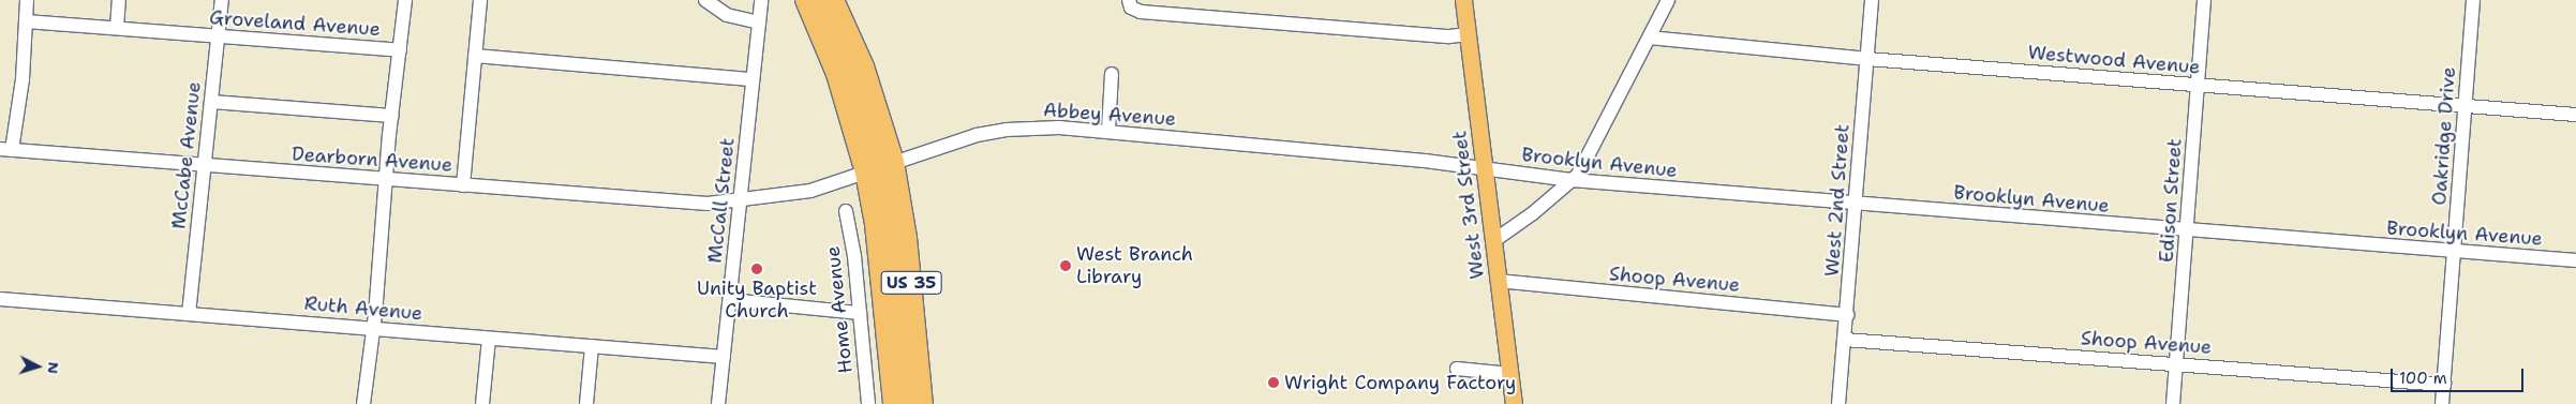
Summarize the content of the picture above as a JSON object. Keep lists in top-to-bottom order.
{
  "streets": {
    "highway": ["US 35"],
    "main road": ["West 3rd Street"],
    "street": [
      "Groveland Avenue",
      "Westwood Avenue",
      "Abbey Avenue",
      "Oakridge Drive",
      "McCabe Avenue",
      "Dearborn Avenue",
      "Brooklyn Avenue",
      "McCall Street",
      "West 2nd Street",
      "Edison Street",
      "Shoop Avenue",
      "Ruth Avenue",
      "Home Avenue"
    ]
  },
  "crossings": [
    ["Groveland Avenue", "McCabe Avenue"],
    ["Westwood Avenue", "Oakridge Drive"],
    ["Westwood Avenue", "West 2nd Street"],
    ["Westwood Avenue", "Edison Street"],
    ["Abbey Avenue", "Dearborn Avenue"],
    ["Abbey Avenue", "Brooklyn Avenue"],
    ["Abbey Avenue", "McCall Street"],
    ["Abbey Avenue", "West 3rd Street"],
    ["Abbey Avenue", "US 35"],
    ["Oakridge Drive", "Brooklyn Avenue"],
    ["Oakridge Drive", "Shoop Avenue"],
    ["McCabe Avenue", "Dearborn Avenue"],
    ["McCabe Avenue", "Ruth Avenue"],
    ["Dearborn Avenue", "McCall Street"],
    ["Brooklyn Avenue", "West 2nd Street"],
    ["Brooklyn Avenue", "Edison Street"],
    ["Brooklyn Avenue", "West 3rd Street"],
    ["McCall Street", "Ruth Avenue"],
    ["West 2nd Street", "Shoop Avenue"],
    ["Edison Street", "Shoop Avenue"],
    ["West 3rd Street", "Shoop Avenue"]
  ],
  "places": ["West Branch Library", "Unity Baptist Church", "Wright Company Factory"],
  "scale_bar": "100 m",
  "north": "right"
}
